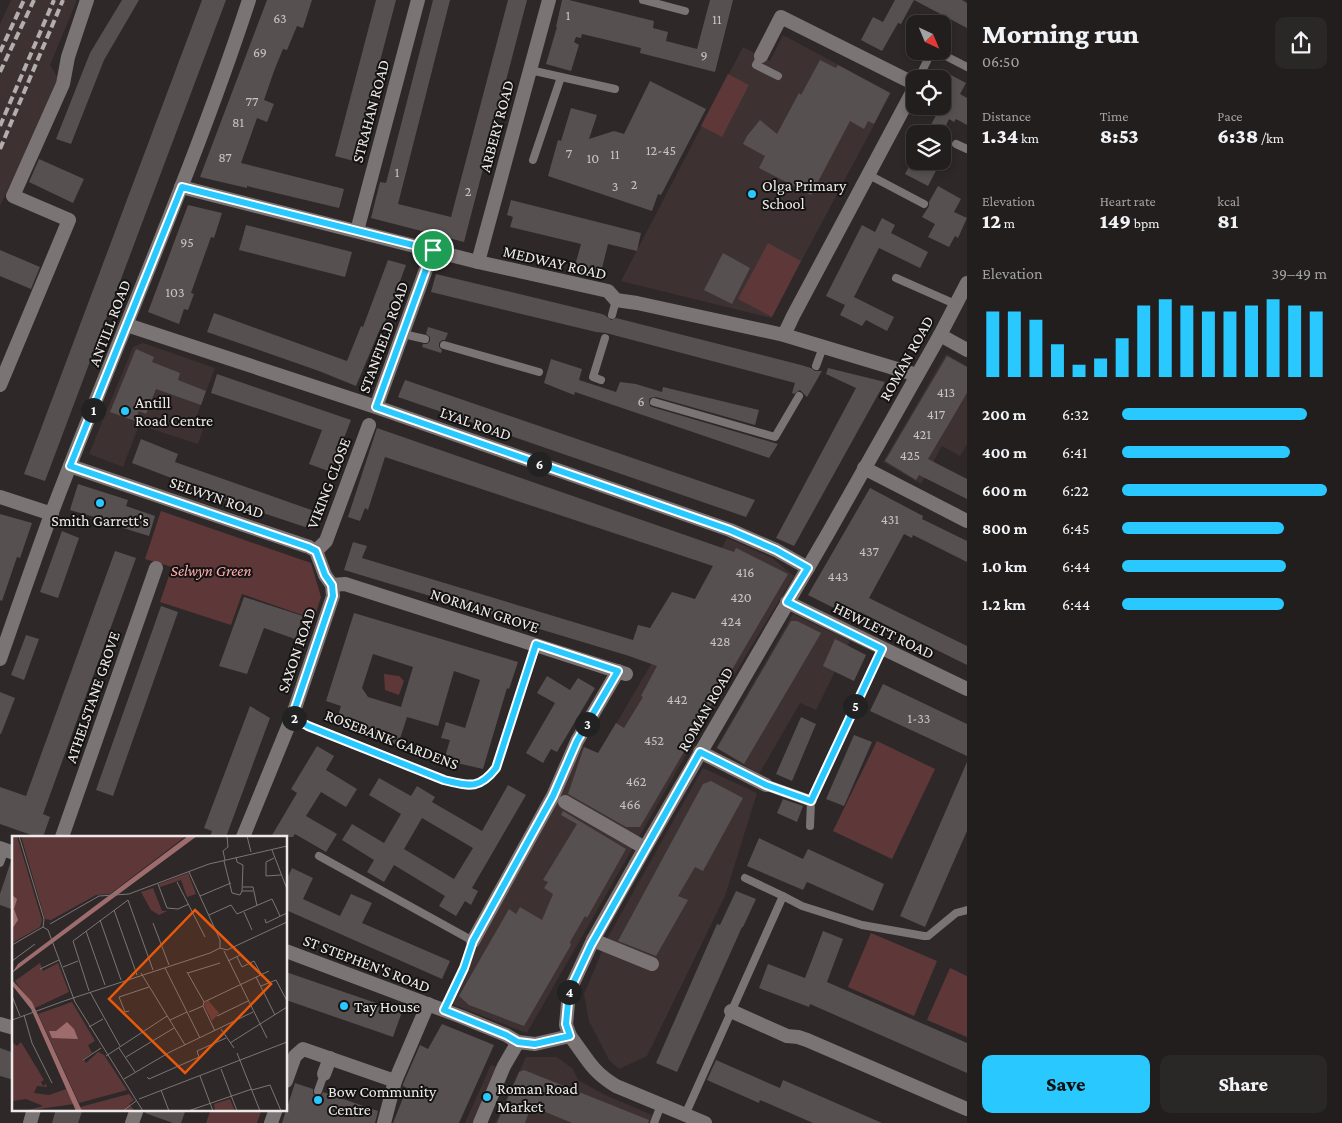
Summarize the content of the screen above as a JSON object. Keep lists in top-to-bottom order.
{
  "streets": {
    "street": [
      "STRAHAN ROAD",
      "ARBERY ROAD",
      "MEDWAY ROAD",
      "ANTILL ROAD",
      "STANFIELD ROAD",
      "ROMAN ROAD",
      "LYAL ROAD",
      "VIKING CLOSE",
      "SELWYN ROAD",
      "NORMAN GROVE",
      "HEWLETT ROAD",
      "SAXON ROAD",
      "ATHELSTANE GROVE",
      "ST STEPHEN'S ROAD"
    ],
    "lane": ["ROSEBANK GARDENS"]
  },
  "crossings": [
    ["STRAHAN ROAD", "MEDWAY ROAD"],
    ["ARBERY ROAD", "MEDWAY ROAD"],
    ["MEDWAY ROAD", "ANTILL ROAD"],
    ["MEDWAY ROAD", "STANFIELD ROAD"],
    ["MEDWAY ROAD", "ROMAN ROAD"],
    ["ANTILL ROAD", "LYAL ROAD"],
    ["ANTILL ROAD", "SELWYN ROAD"],
    ["STANFIELD ROAD", "LYAL ROAD"],
    ["ROMAN ROAD", "LYAL ROAD"],
    ["ROMAN ROAD", "HEWLETT ROAD"],
    ["VIKING CLOSE", "SELWYN ROAD"],
    ["NORMAN GROVE", "SAXON ROAD"],
    ["NORMAN GROVE", "ROSEBANK GARDENS"],
    ["SAXON ROAD", "ROSEBANK GARDENS"]
  ],
  "parks": ["Selwyn Green"],
  "places": [
    "Olga Primary School",
    "Antill Road Centre",
    "Smith Garrett's",
    "Tay House",
    "Roman Road Market",
    "Bow Community Centre"
  ],
  "house_numbers": [
    "1",
    "63",
    "11",
    "69",
    "9",
    "77",
    "81",
    "12-45",
    "7",
    "11",
    "87",
    "10",
    "1",
    "2",
    "3",
    "2",
    "95",
    "103",
    "413",
    "6",
    "417",
    "421",
    "425",
    "431",
    "437",
    "416",
    "443",
    "420",
    "424",
    "428",
    "442",
    "1-33",
    "452",
    "462",
    "466"
  ],
  "north": "bottom right",
  "page": {
    "heading": ["Morning run", "06:50"],
    "stats": [
      ["Distance", "1.34 km"],
      ["Time", "8:53"],
      ["Pace", "6:38 /km"],
      ["Elevation", "12 m"],
      ["Heart rate", "149 bpm"],
      ["kcal", "81"]
    ],
    "chart": ["Elevation", "39–49 m"],
    "list": [
      {
        "name": "200 m",
        "note": "6:32"
      },
      {
        "name": "400 m",
        "note": "6:41"
      },
      {
        "name": "600 m",
        "note": "6:22"
      },
      {
        "name": "800 m",
        "note": "6:45"
      },
      {
        "name": "1.0 km",
        "note": "6:44"
      },
      {
        "name": "1.2 km",
        "note": "6:44"
      }
    ],
    "pins": [
      "1",
      "6",
      "5",
      "2",
      "3",
      "4"
    ],
    "buttons": ["Save", "Share"]
  }
}
